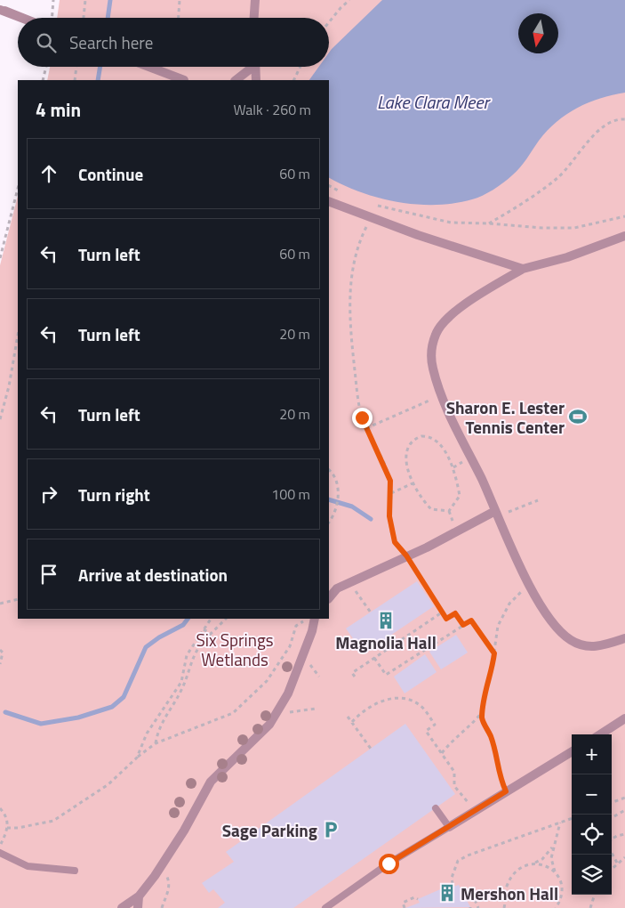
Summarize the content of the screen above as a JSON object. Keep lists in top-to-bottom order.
{
  "water": ["Lake Clara Meer"],
  "parks": ["Six Springs Wetlands"],
  "places": {
    "sports": ["Sharon E. Lester Tennis Center"],
    "building": ["Magnolia Hall", "Mershon Hall"],
    "parking": ["Sage Parking"]
  },
  "north": "bottom",
  "page": {
    "search": "Search here",
    "heading": ["4 min", "Walk · 260 m"],
    "list": [
      ["Continue", "60 m"],
      ["Turn left", "60 m"],
      ["Turn left", "20 m"],
      ["Turn left", "20 m"],
      ["Turn right", "100 m"],
      "Arrive at destination"
    ],
    "map_buttons": ["+", "−"]
  }
}
